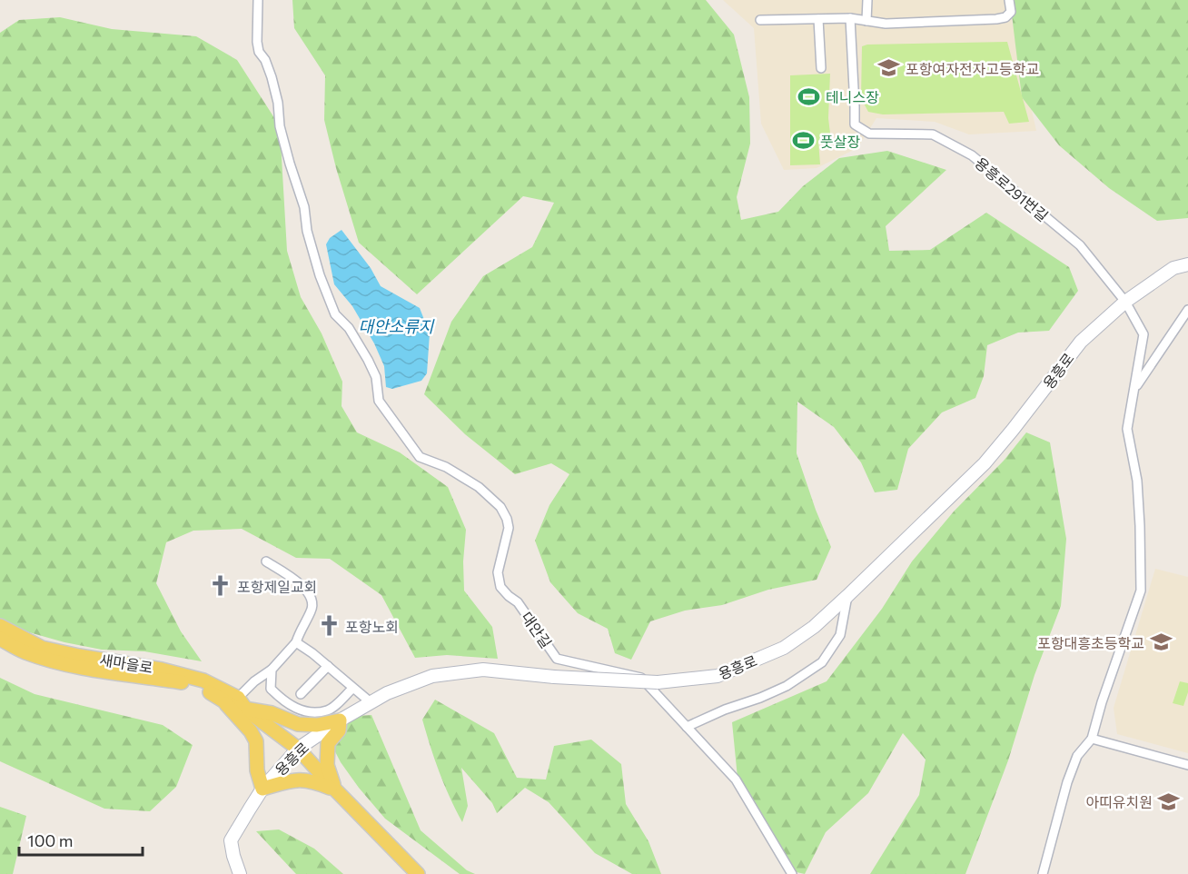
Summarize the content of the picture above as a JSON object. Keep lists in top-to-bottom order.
{
  "streets": {
    "main road": ["용흥로", "새마을로"],
    "street": ["용흥로291번길", "대안길"]
  },
  "crossings": [
    ["용흥로291번길", "용흥로"],
    ["용흥로", "새마을로"]
  ],
  "water": ["대안소류지"],
  "places": {
    "school or university": ["포항여자전자고등학교", "포항대흥초등학교", "아띠유치원"],
    "sports": ["테니스장", "풋살장"],
    "church": ["포항제일교회", "포항노회"]
  },
  "scale_bar": "100 m"
}
